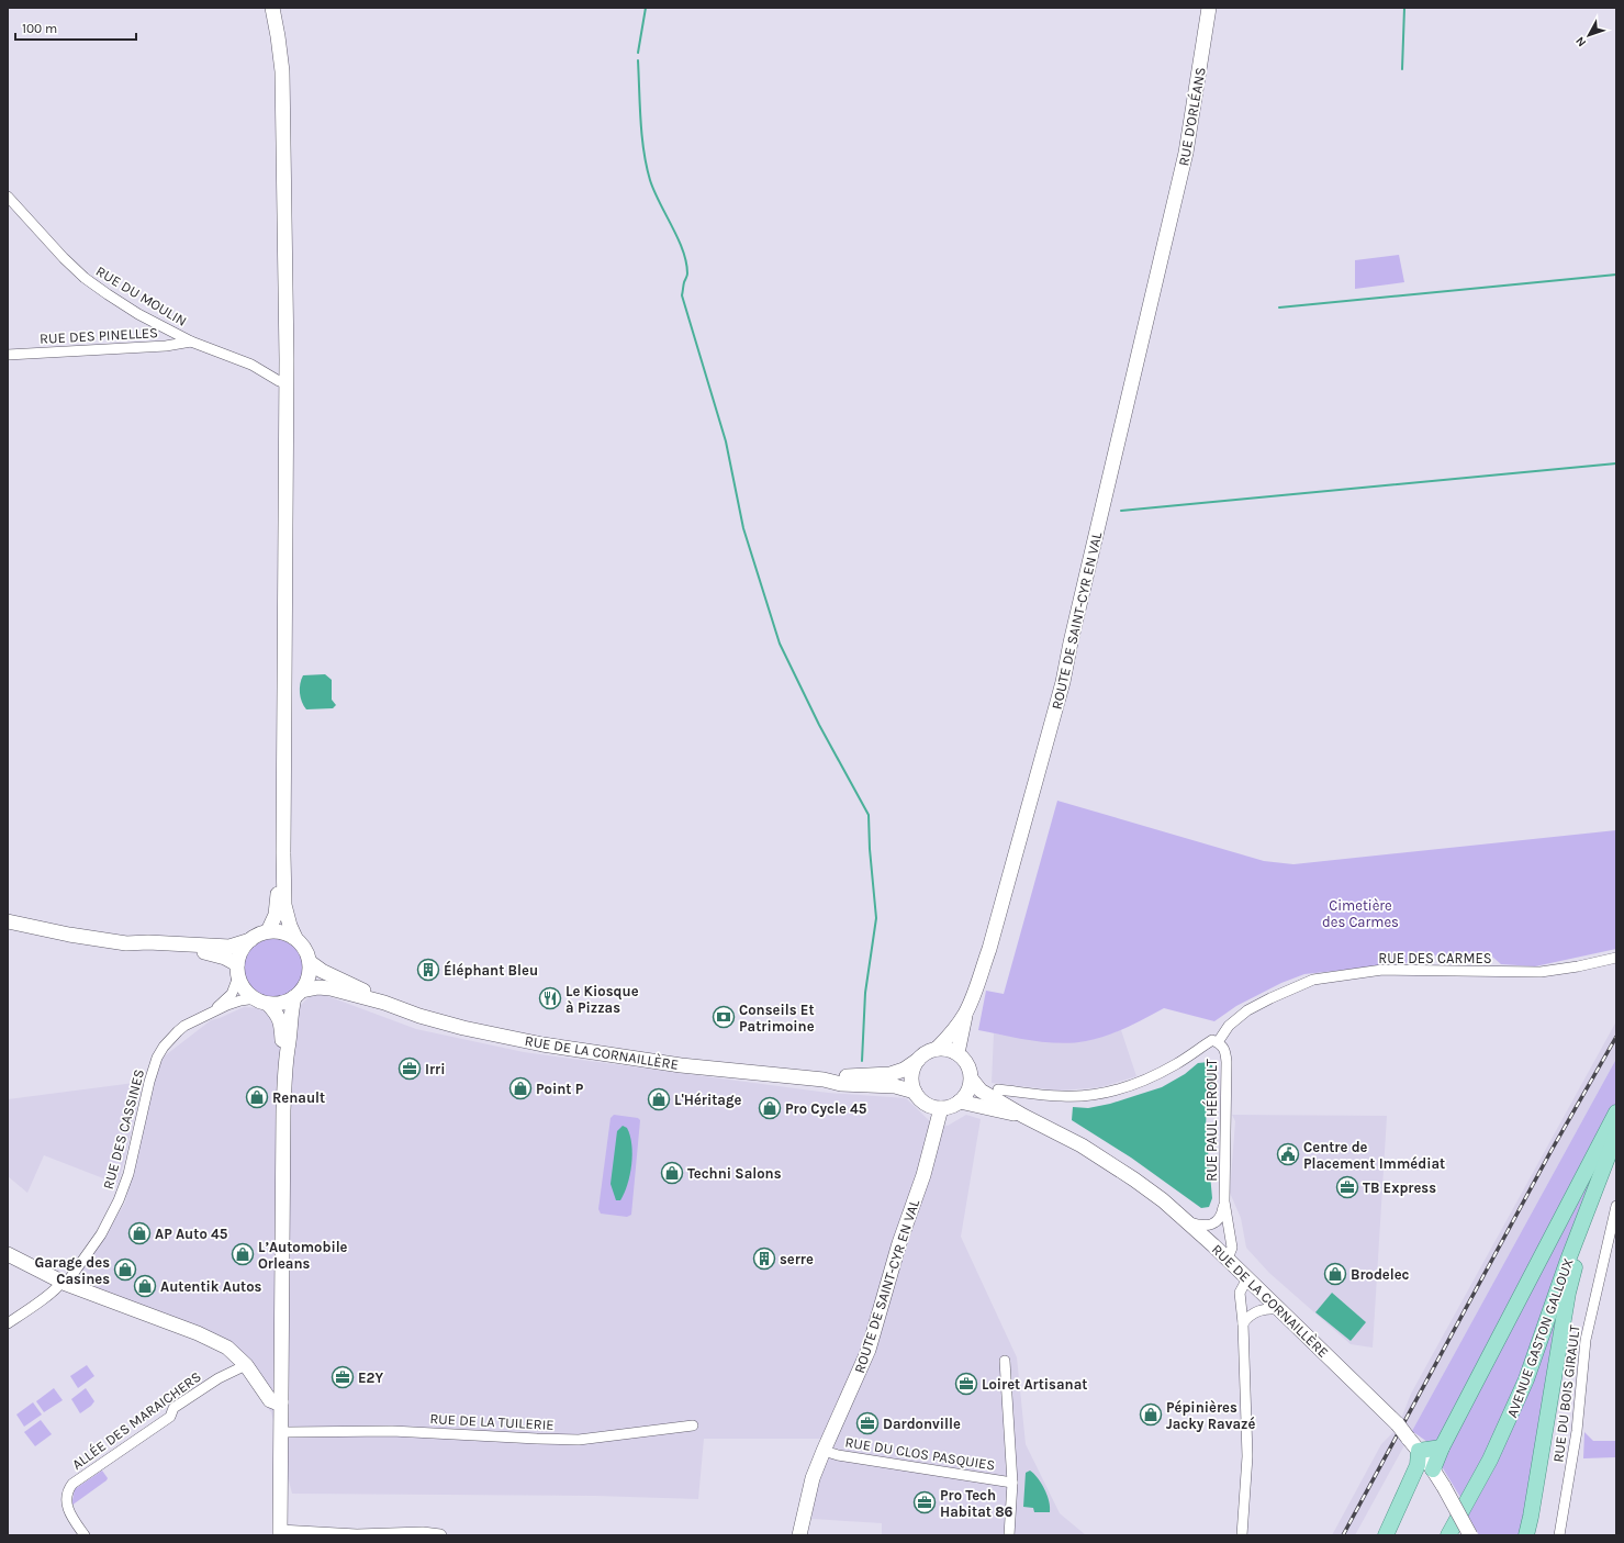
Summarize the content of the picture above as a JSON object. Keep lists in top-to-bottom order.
{
  "streets": {
    "main road": [
      "RUE D'ORLÉANS",
      "ROUTE DE SAINT-CYR EN VAL",
      "RUE DE LA CORNAILLÈRE",
      "AVENUE GASTON GALLOUX"
    ],
    "street": [
      "RUE DU MOULIN",
      "RUE DES PINELLES",
      "RUE DES CARMES",
      "RUE PAUL HÉROULT",
      "RUE DES CASSINES",
      "RUE DU BOIS GIRAULT",
      "ALLÉE DES MARAICHERS",
      "RUE DE LA TUILERIE",
      "RUE DU CLOS PASQUIES"
    ]
  },
  "crossings": [
    ["RUE D'ORLÉANS", "ROUTE DE SAINT-CYR EN VAL"],
    ["RUE DU MOULIN", "RUE DES PINELLES"],
    ["ROUTE DE SAINT-CYR EN VAL", "RUE DE LA CORNAILLÈRE"],
    ["ROUTE DE SAINT-CYR EN VAL", "RUE DU CLOS PASQUIES"],
    ["RUE DES CARMES", "RUE PAUL HÉROULT"],
    ["RUE DE LA CORNAILLÈRE", "RUE PAUL HÉROULT"],
    ["RUE DE LA CORNAILLÈRE", "RUE DES CASSINES"]
  ],
  "parks": ["Cimetière des Carmes"],
  "places": {
    "building": ["Éléphant Bleu", "serre"],
    "restaurant": ["Le Kiosque à Pizzas"],
    "bank": ["Conseils Et Patrimoine"],
    "office": [
      "Irri",
      "TB Express",
      "E2Y",
      "Loiret Artisanat",
      "Dardonville",
      "Pro Tech Habitat 86"
    ],
    "shop": [
      "Point P",
      "Renault",
      "L'Héritage",
      "Pro Cycle 45",
      "Techni Salons",
      "AP Auto 45",
      "L’Automobile Orleans",
      "Garage des Casines",
      "Brodelec",
      "Autentik Autos",
      "Pépinières Jacky Ravazé"
    ],
    "public building": ["Centre de Placement Immédiat"]
  },
  "scale_bar": "100 m",
  "north": "bottom left"
}
